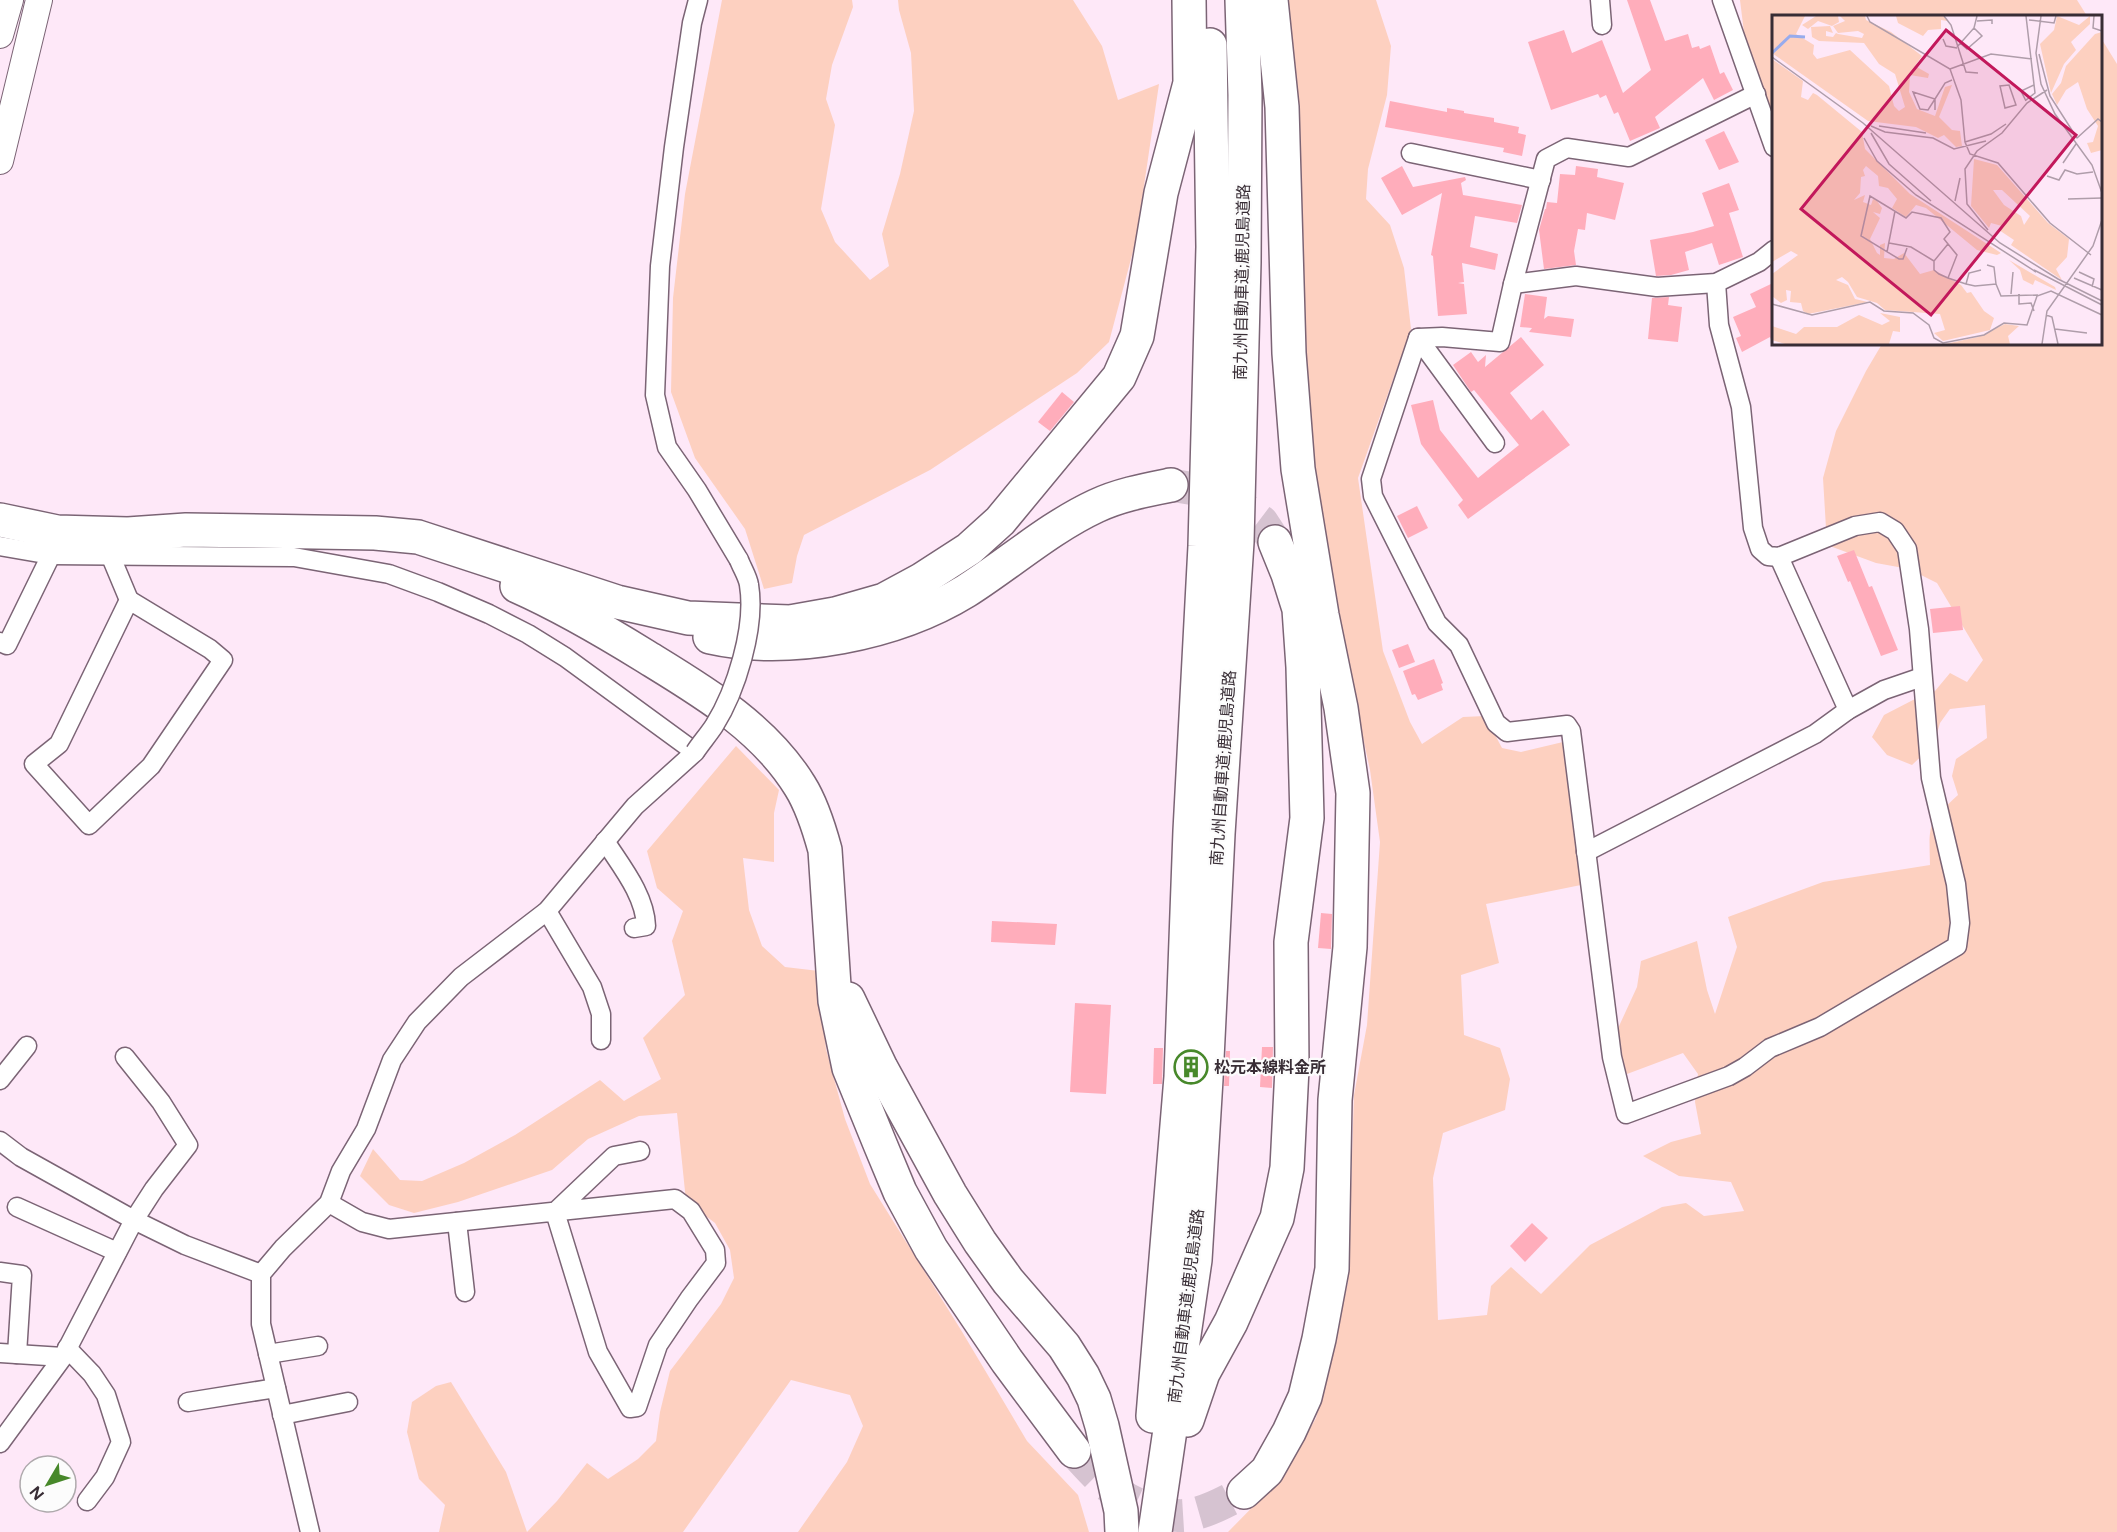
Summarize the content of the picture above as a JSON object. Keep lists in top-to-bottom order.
{
  "streets": {
    "highway": ["南九州自動車道;鹿児島道路"]
  },
  "places": {
    "building": ["松元本線料金所"]
  },
  "north": "bottom left"
}
